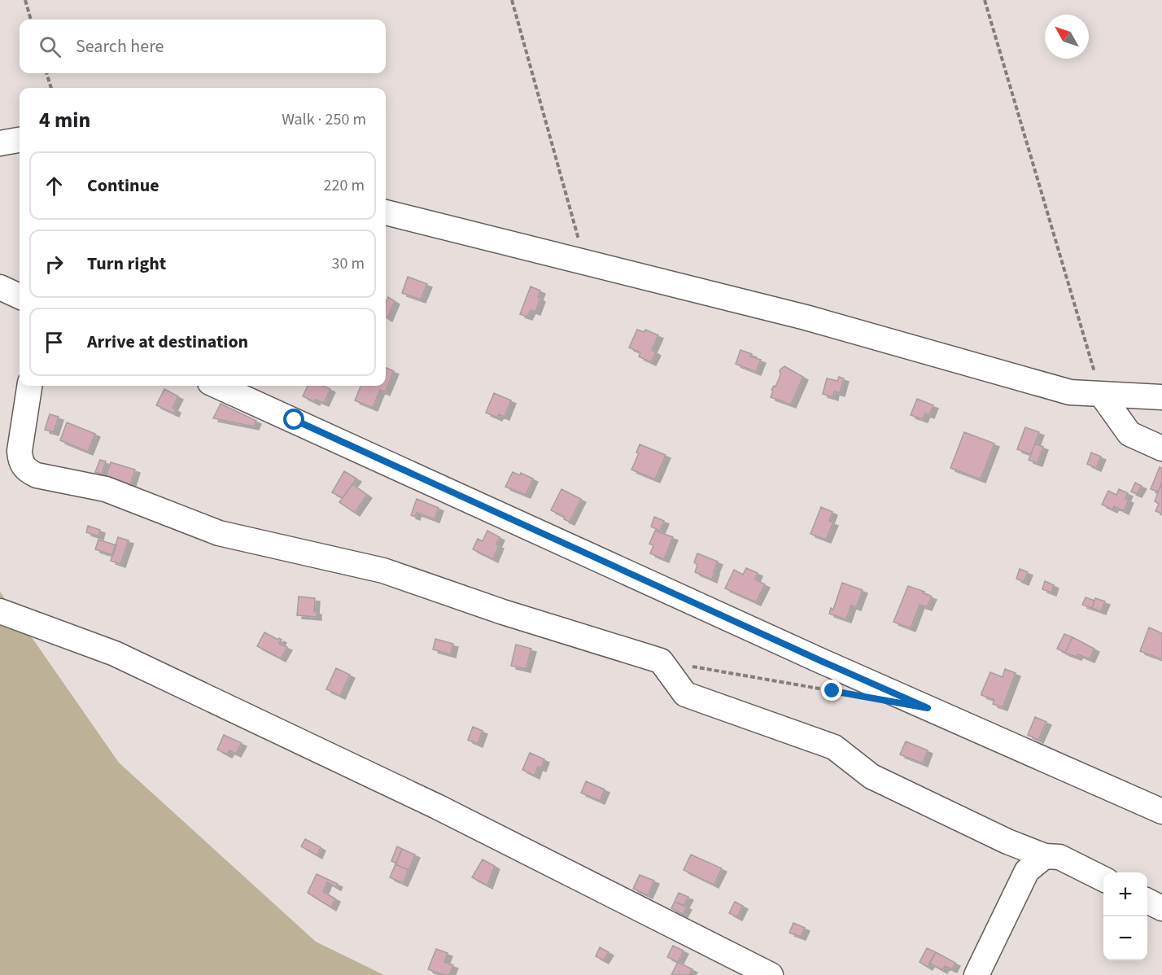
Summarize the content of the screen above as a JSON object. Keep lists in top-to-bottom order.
{
  "north": "top left",
  "page": {
    "search": "Search here",
    "heading": ["4 min", "Walk · 250 m"],
    "list": [
      ["Continue", "220 m"],
      ["Turn right", "30 m"],
      "Arrive at destination"
    ],
    "map_buttons": ["+", "−"]
  }
}
